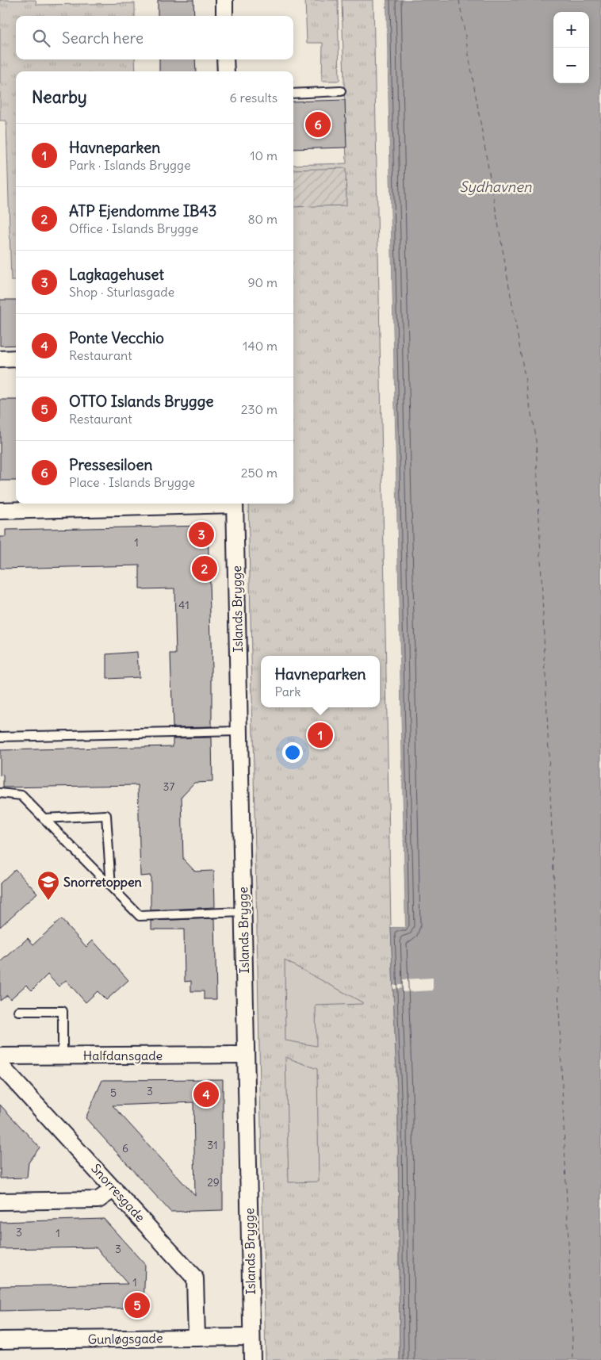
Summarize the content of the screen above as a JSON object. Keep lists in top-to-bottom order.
{
  "streets": {
    "street": [
      "Islands Brygge",
      "Halfdansgade",
      "Snorresgade",
      "Gunløgsgade"
    ]
  },
  "crossings": [
    ["Islands Brygge", "Halfdansgade"],
    ["Islands Brygge", "Gunløgsgade"],
    ["Snorresgade", "Gunløgsgade"]
  ],
  "water": ["Sydhavnen"],
  "places": {
    "school or university": ["Snorretoppen"]
  },
  "house_numbers": [
    "1",
    "41",
    "37",
    "3",
    "5",
    "31",
    "6",
    "29",
    "3",
    "1",
    "3",
    "1"
  ],
  "page": {
    "map_buttons": ["+", "−"],
    "search": "Search here",
    "heading": ["Nearby", "6 results"],
    "pins": [
      "6",
      "3",
      "2",
      "1",
      "4",
      "5"
    ],
    "list": [
      {
        "mark": "1",
        "name": "Havneparken",
        "note": "Park · Islands Brygge",
        "value": "10 m"
      },
      {
        "mark": "2",
        "name": "ATP Ejendomme IB43",
        "note": "Office · Islands Brygge",
        "value": "80 m"
      },
      {
        "mark": "3",
        "name": "Lagkagehuset",
        "note": "Shop · Sturlasgade",
        "value": "90 m"
      },
      {
        "mark": "4",
        "name": "Ponte Vecchio",
        "note": "Restaurant",
        "value": "140 m"
      },
      {
        "mark": "5",
        "name": "OTTO Islands Brygge",
        "note": "Restaurant",
        "value": "230 m"
      },
      {
        "mark": "6",
        "name": "Pressesiloen",
        "note": "Place · Islands Brygge",
        "value": "250 m"
      }
    ],
    "popup": ["Havneparken", "Park"]
  }
}
